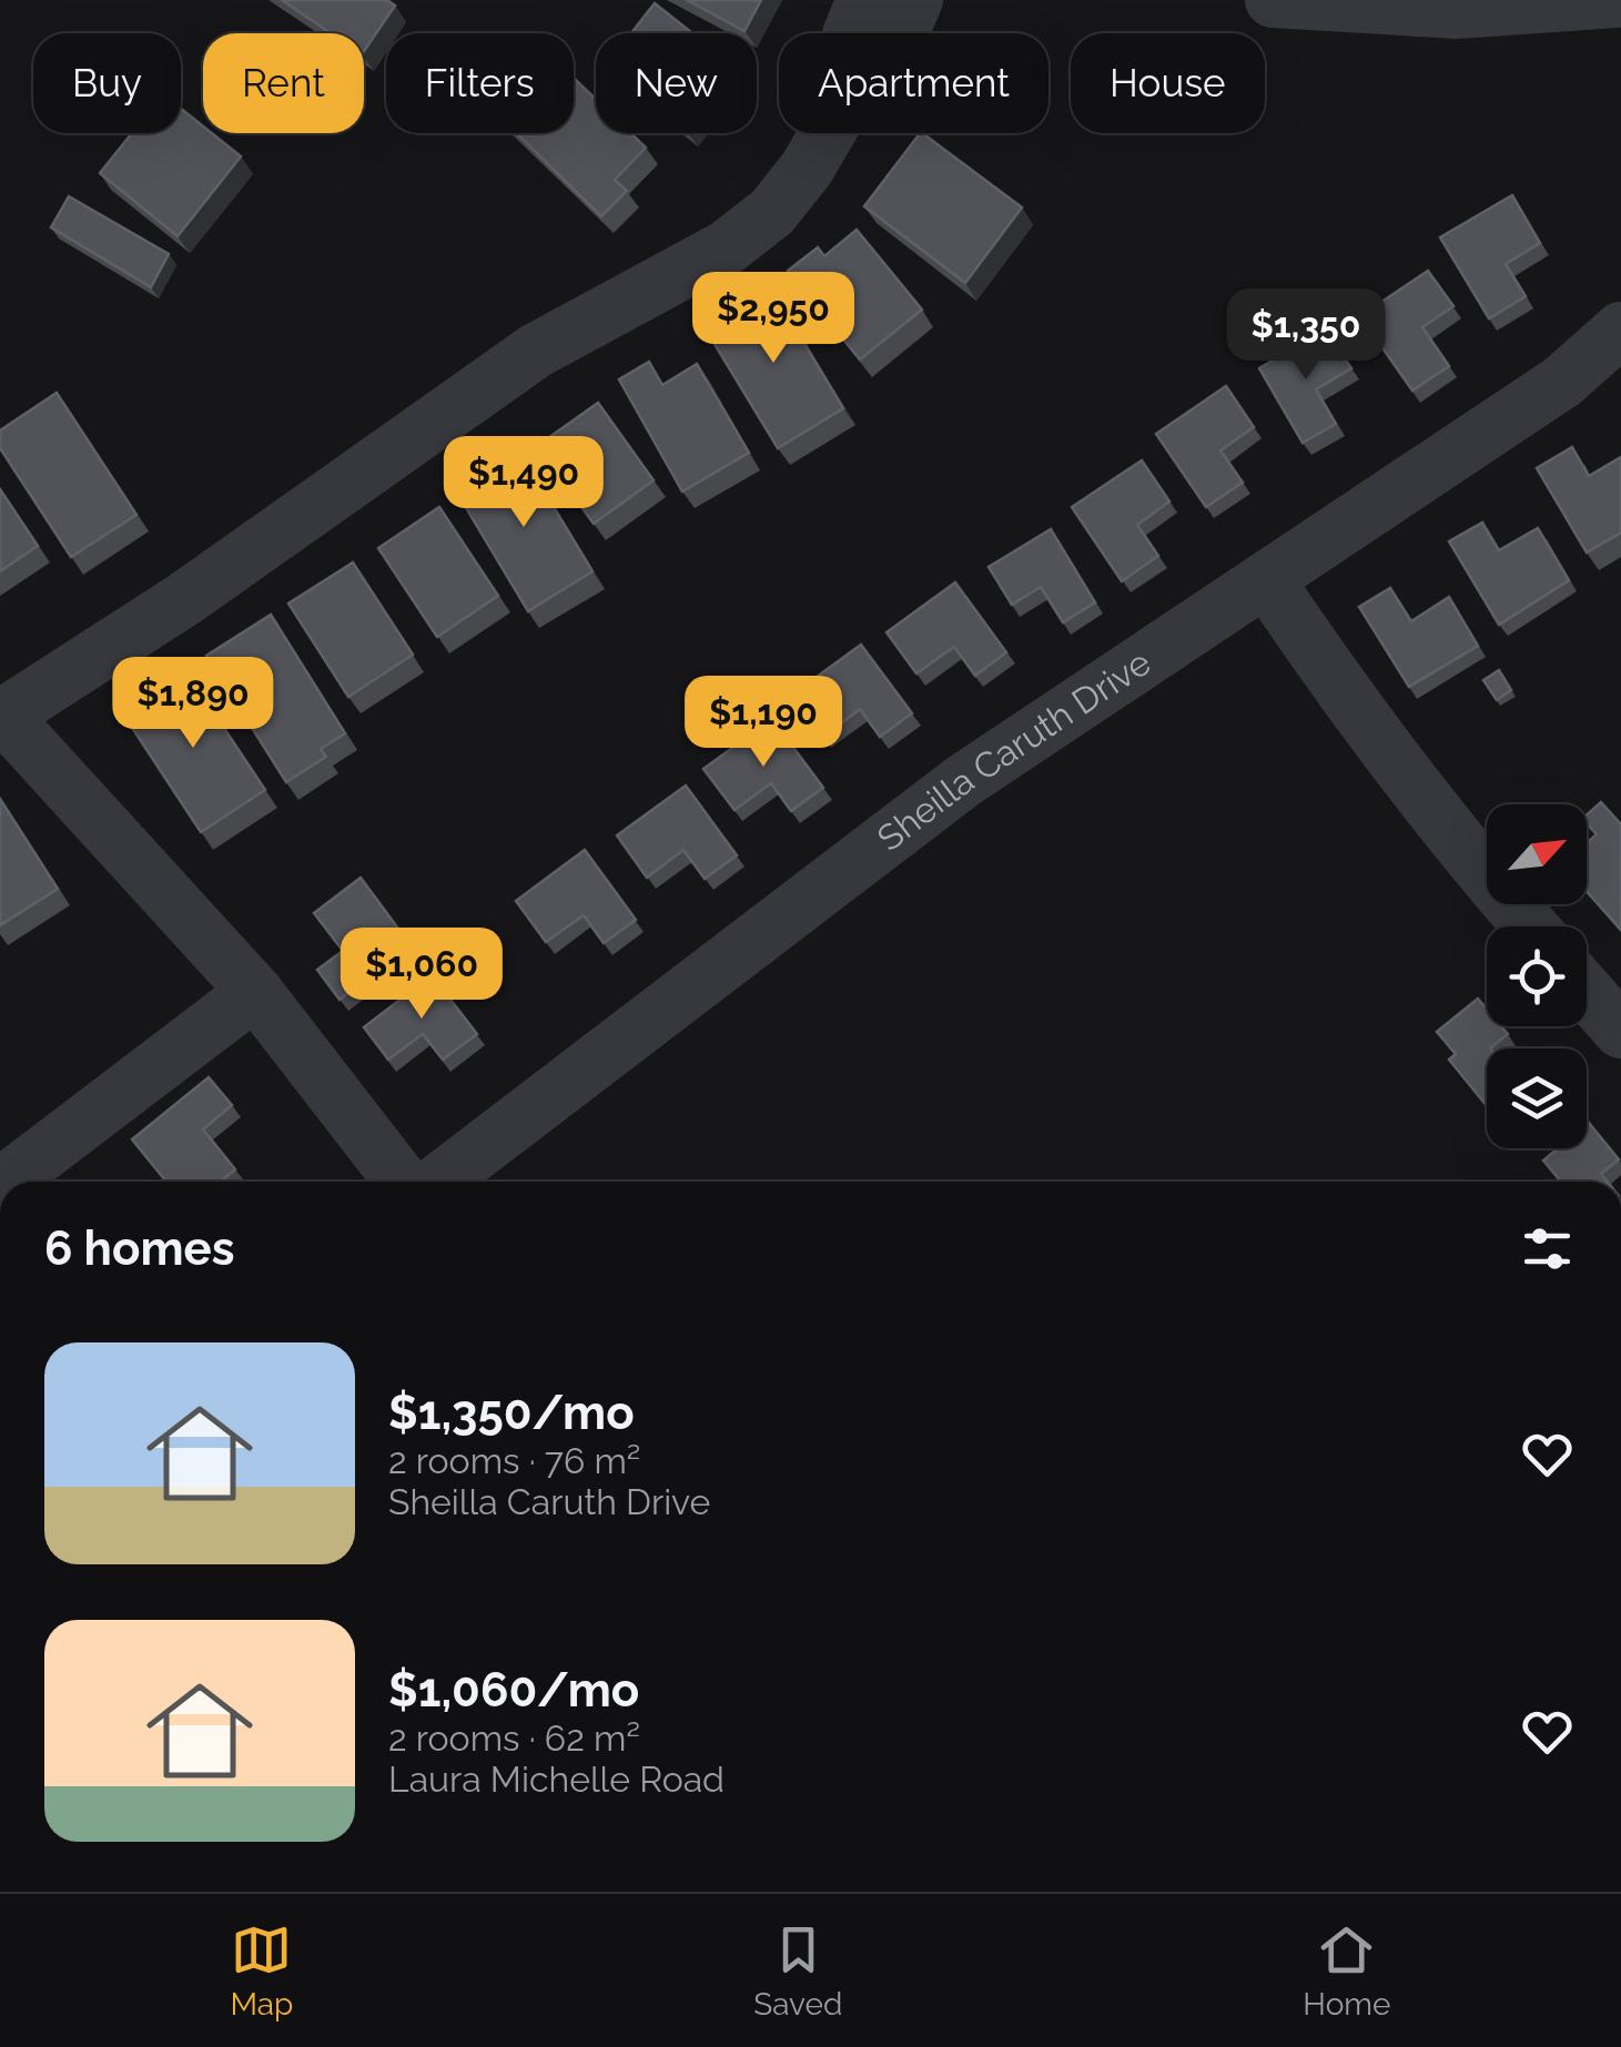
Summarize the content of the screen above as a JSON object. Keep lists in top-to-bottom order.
{
  "streets": {
    "street": ["Sheilla Caruth Drive"]
  },
  "north": "top right",
  "page": {
    "chip": [
      "Buy",
      "Rent",
      "Filters",
      "New",
      "Apartment",
      "House"
    ],
    "price": [
      "$2,950",
      "$1,350",
      "$1,490",
      "$1,890",
      "$1,190",
      "$1,060"
    ],
    "heading": "6 homes",
    "list": [
      {
        "name": "$1,350/mo",
        "note": "2 rooms · 76 m² · Sheilla Caruth Drive"
      },
      {
        "name": "$1,060/mo",
        "note": "2 rooms · 62 m² · Laura Michelle Road"
      }
    ],
    "tabs": ["Map", "Saved", "Home"]
  }
}
